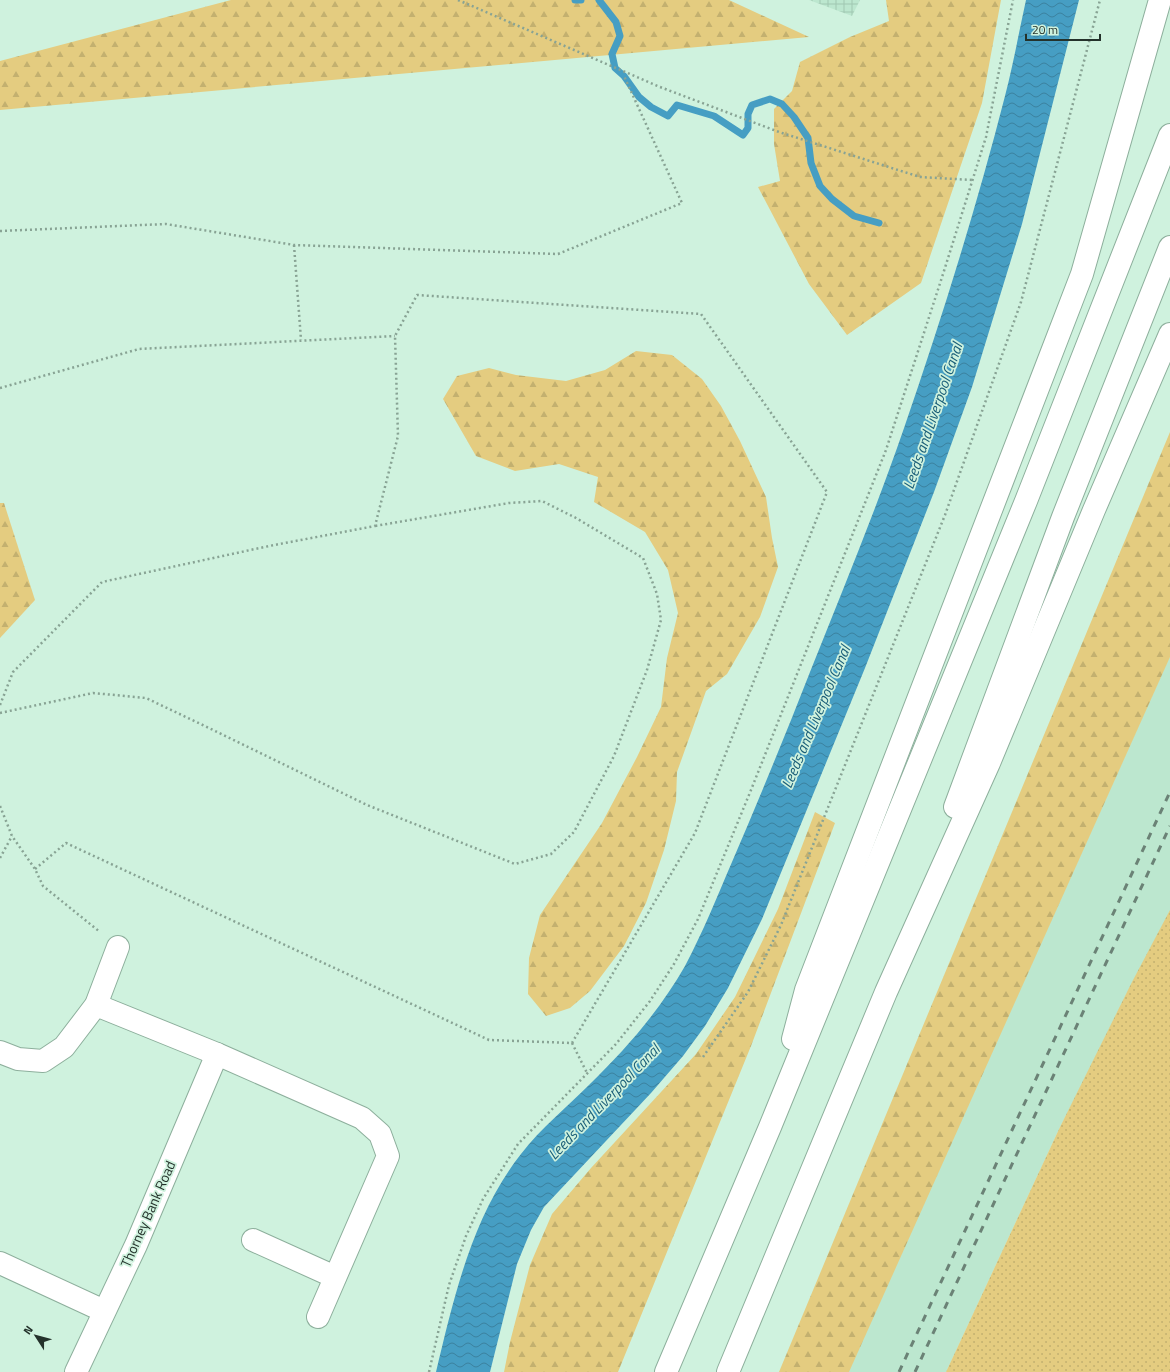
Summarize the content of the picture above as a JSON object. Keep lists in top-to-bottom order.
{
  "streets": {
    "main road": ["Thorney Bank Road"]
  },
  "water": ["Leeds and Liverpool Canal"],
  "scale_bar": "20 m",
  "north": "top left"
}
